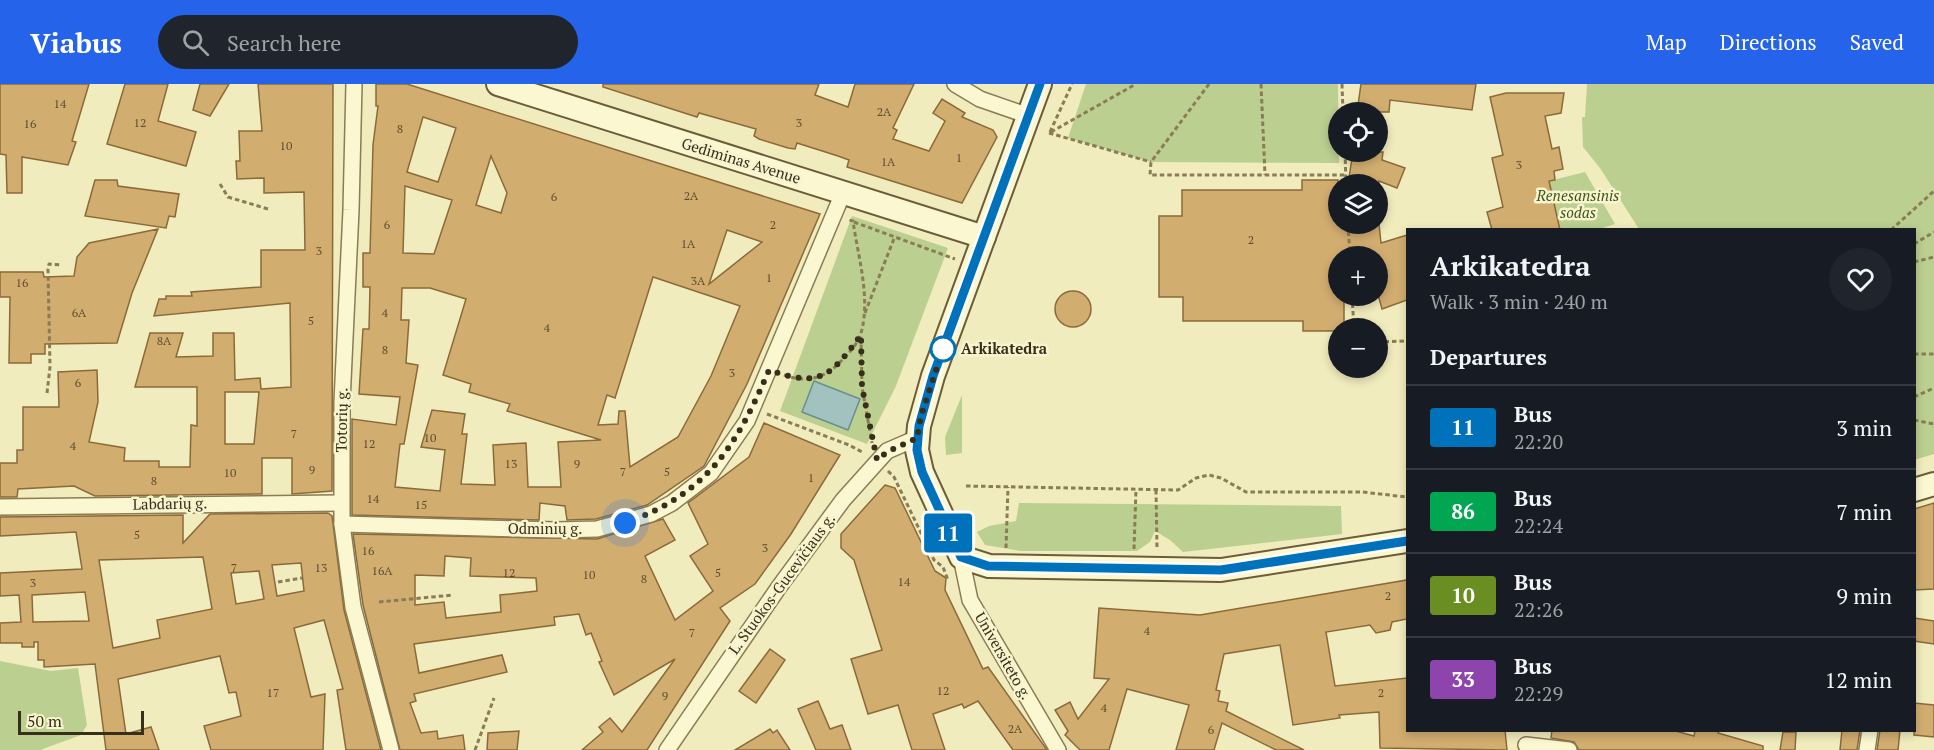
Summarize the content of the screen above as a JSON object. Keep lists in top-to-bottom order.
{
  "streets": {
    "main road": ["Gediminas Avenue"],
    "street": [
      "Totorių g.",
      "Labdarių g.",
      "Odminių g.",
      "L. Stuokos-Gucevičiaus g.",
      "Universiteto g."
    ]
  },
  "crossings": [
    ["Gediminas Avenue", "Odminių g."],
    ["Totorių g.", "Labdarių g."],
    ["Totorių g.", "Odminių g."]
  ],
  "parks": ["Renesansinis sodas"],
  "places": ["Arkikatedra"],
  "lines": ["bus line 11"],
  "house_numbers": [
    "14",
    "2A",
    "12",
    "3",
    "16",
    "8",
    "10",
    "1",
    "1A",
    "3",
    "2A",
    "6",
    "6",
    "2",
    "2",
    "1A",
    "3",
    "1",
    "3A",
    "16",
    "6A",
    "4",
    "5",
    "4",
    "8A",
    "8",
    "3",
    "6",
    "7",
    "10",
    "12",
    "4",
    "13",
    "9",
    "9",
    "7",
    "5",
    "10",
    "1",
    "8",
    "14",
    "15",
    "5",
    "3",
    "16",
    "7",
    "13",
    "16A",
    "12",
    "5",
    "10",
    "8",
    "14",
    "3",
    "2",
    "4",
    "7",
    "12",
    "17",
    "2",
    "9",
    "4",
    "2A",
    "6"
  ],
  "scale_bar": "50 m",
  "page": {
    "header": "Viabus",
    "search": "Search here",
    "nav": ["Map", "Directions", "Saved"],
    "on_map": "11",
    "map_buttons": ["+", "−"],
    "heading": [
      ["Arkikatedra", "Walk · 3 min · 240 m"],
      "Departures"
    ],
    "list": [
      {
        "mark": "11",
        "name": "Bus",
        "note": "22:20",
        "value": "3 min"
      },
      {
        "mark": "86",
        "name": "Bus",
        "note": "22:24",
        "value": "7 min"
      },
      {
        "mark": "10",
        "name": "Bus",
        "note": "22:26",
        "value": "9 min"
      },
      {
        "mark": "33",
        "name": "Bus",
        "note": "22:29",
        "value": "12 min"
      }
    ],
    "scale": "50 m"
  }
}
